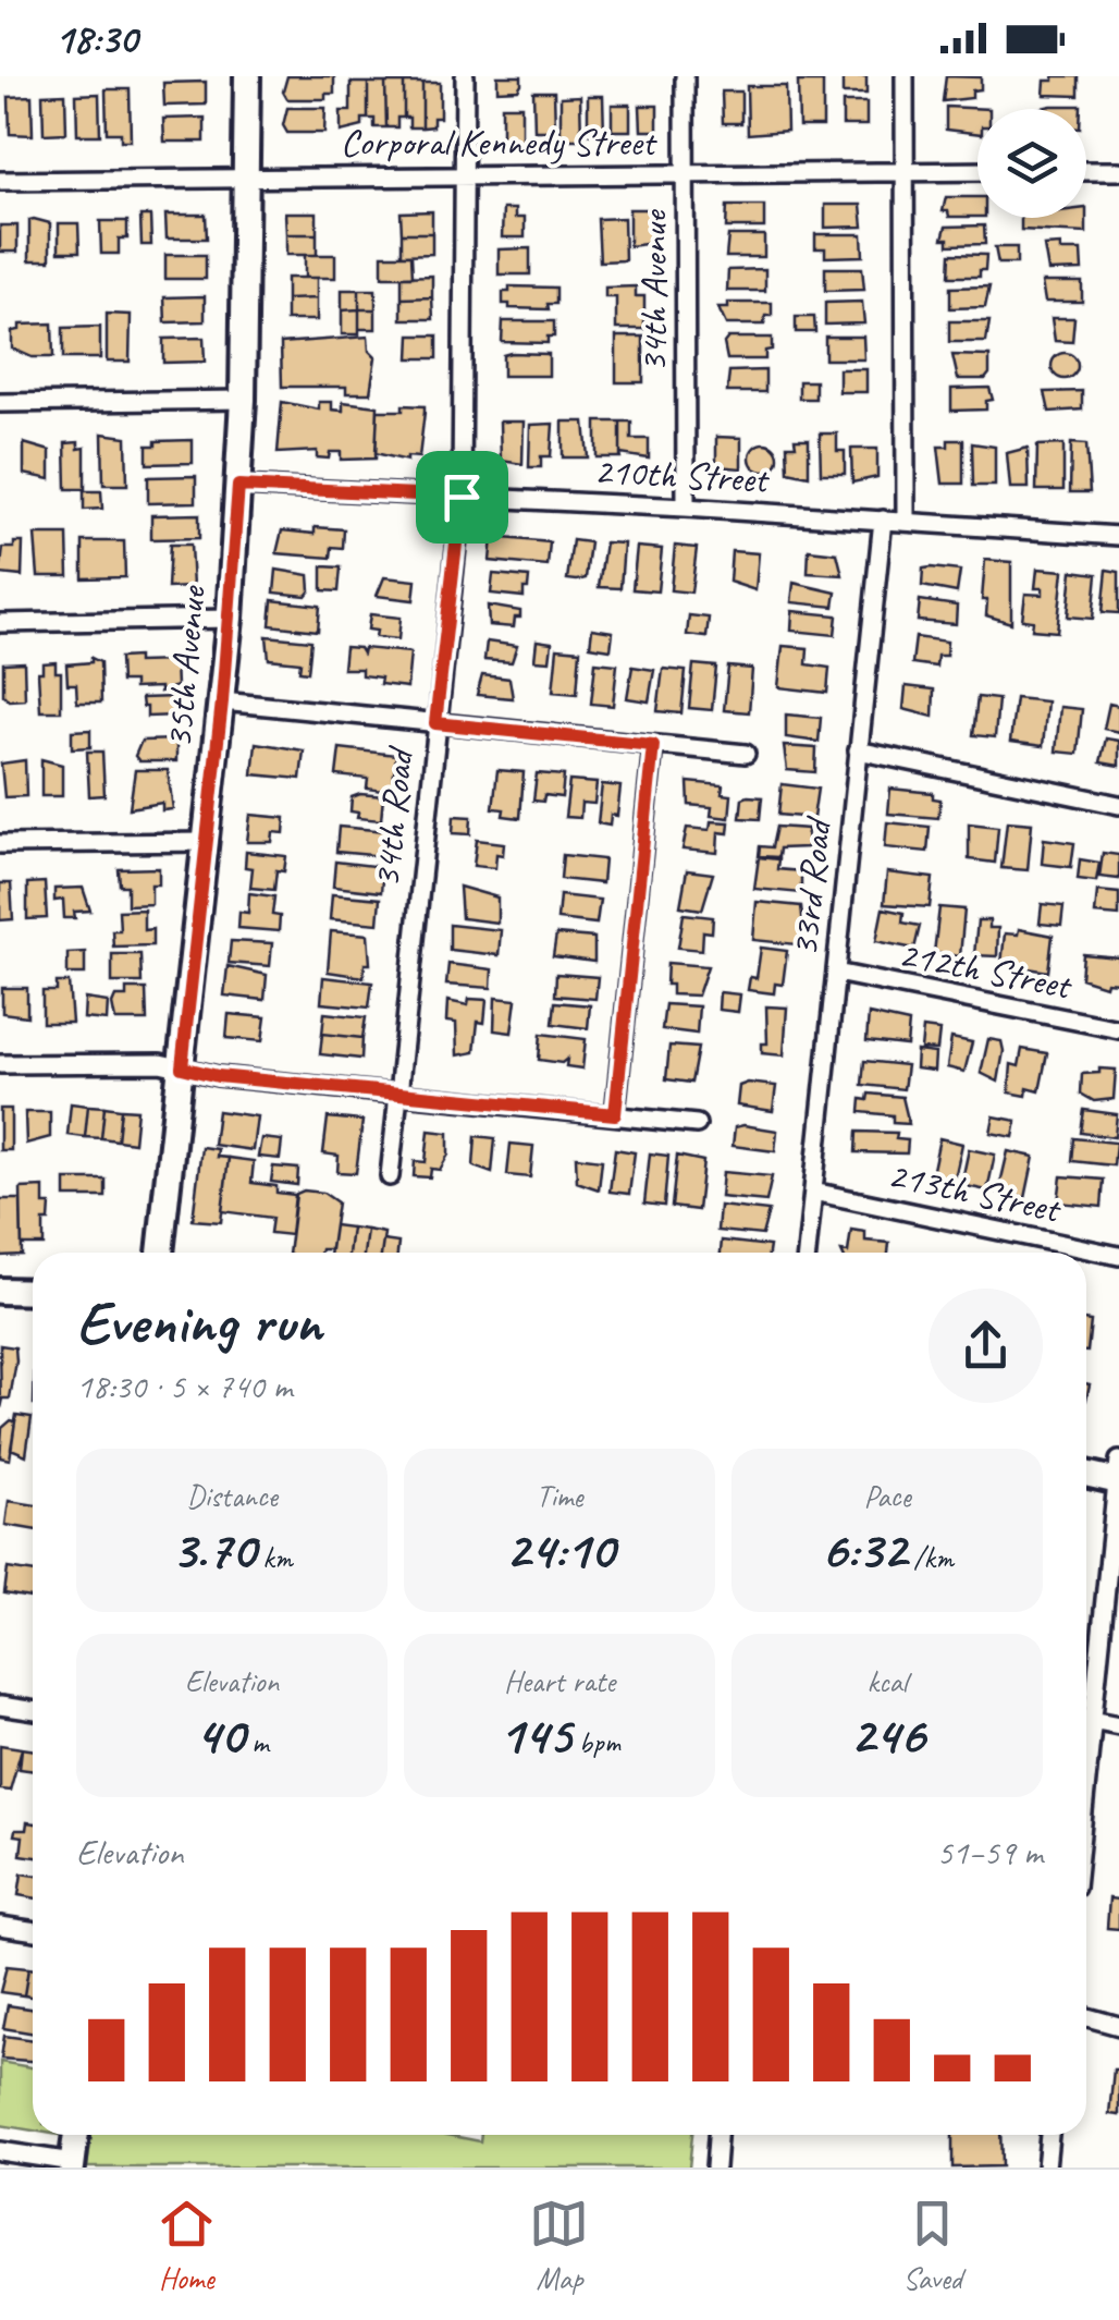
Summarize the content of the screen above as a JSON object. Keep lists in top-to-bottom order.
{
  "streets": {
    "street": [
      "Corporal Kennedy Street",
      "34th Avenue",
      "210th Street",
      "35th Avenue",
      "34th Road",
      "33rd Road",
      "212th Street",
      "213th Street"
    ]
  },
  "crossings": [
    ["Corporal Kennedy Street", "34th Avenue"],
    ["Corporal Kennedy Street", "35th Avenue"],
    ["Corporal Kennedy Street", "34th Road"],
    ["34th Avenue", "210th Street"],
    ["210th Street", "35th Avenue"],
    ["210th Street", "34th Road"],
    ["210th Street", "33rd Road"],
    ["33rd Road", "212th Street"],
    ["33rd Road", "213th Street"]
  ],
  "page": {
    "status": "18:30",
    "heading": ["Evening run", "18:30 · 5 × 740 m"],
    "stats": [
      ["Distance", "3.70 km"],
      ["Time", "24:10"],
      ["Pace", "6:32 /km"],
      ["Elevation", "40 m"],
      ["Heart rate", "145 bpm"],
      ["kcal", "246"]
    ],
    "chart": ["Elevation", "51–59 m"],
    "tabs": ["Home", "Map", "Saved"]
  }
}
